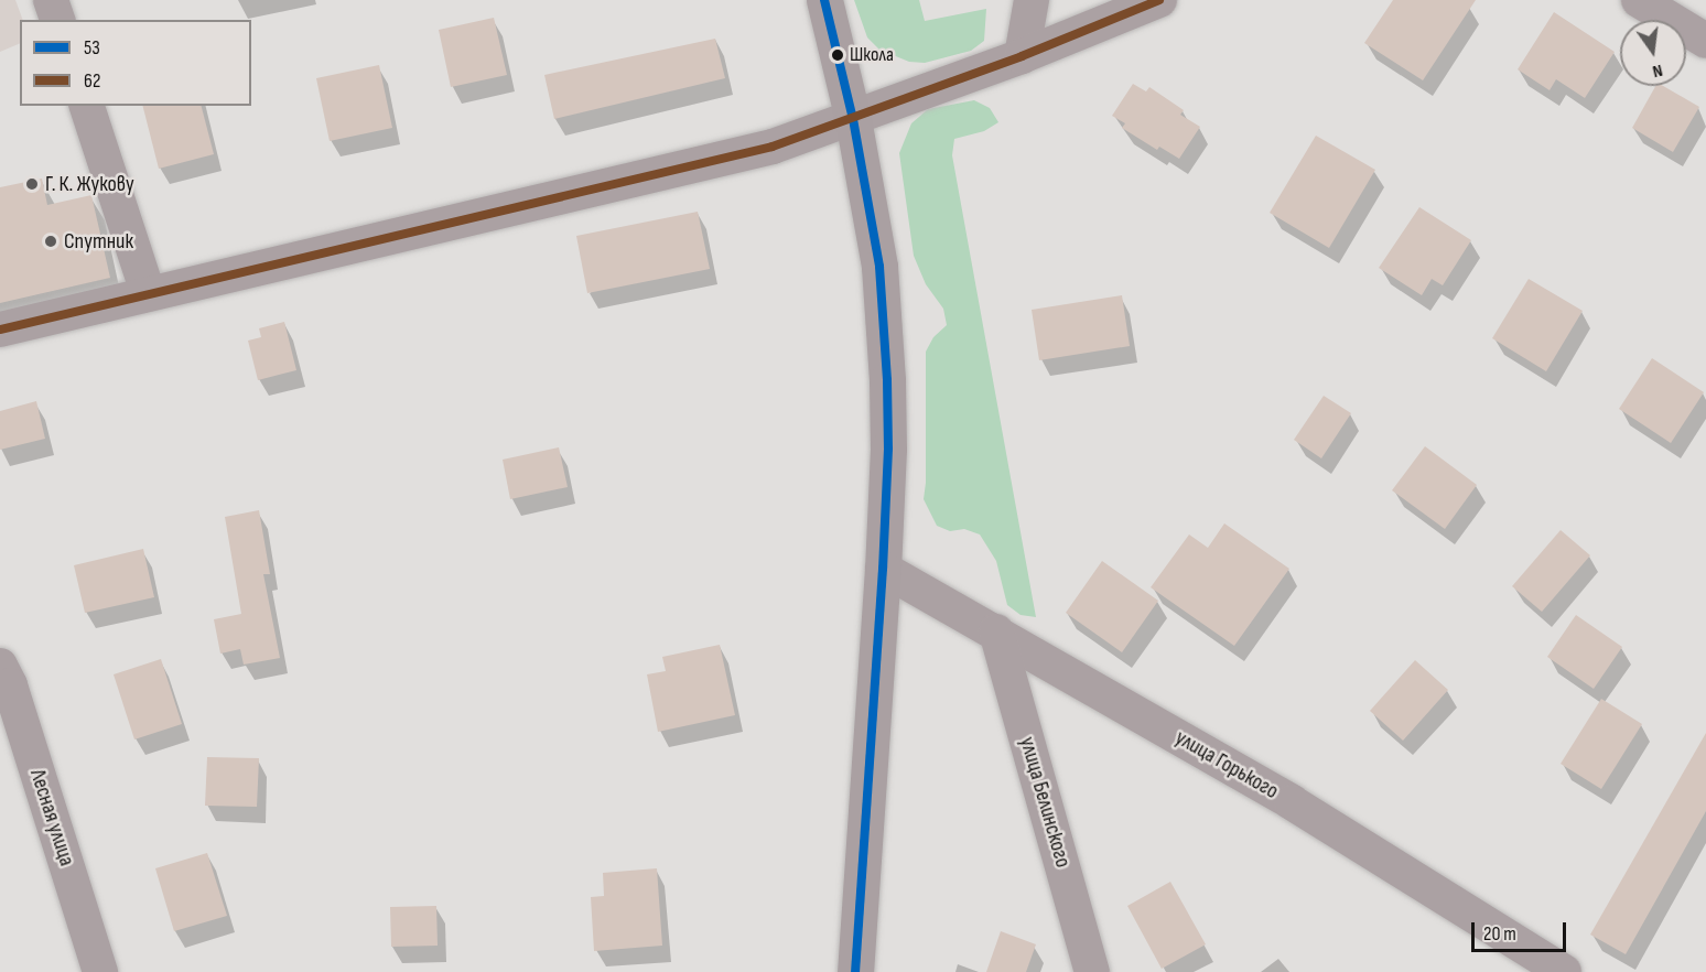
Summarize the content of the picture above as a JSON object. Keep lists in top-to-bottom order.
{
  "streets": {
    "street": ["улица Горького", "улица Белинского", "Лесная улица"]
  },
  "crossings": [
    ["улица Горького", "улица Белинского"]
  ],
  "places": ["Школа", "Г. К. Жукову", "Спутник"],
  "lines": ["transit line 53", "transit line 62"],
  "legend": ["53", "62"],
  "scale_bar": "20 m",
  "north": "bottom"
}
